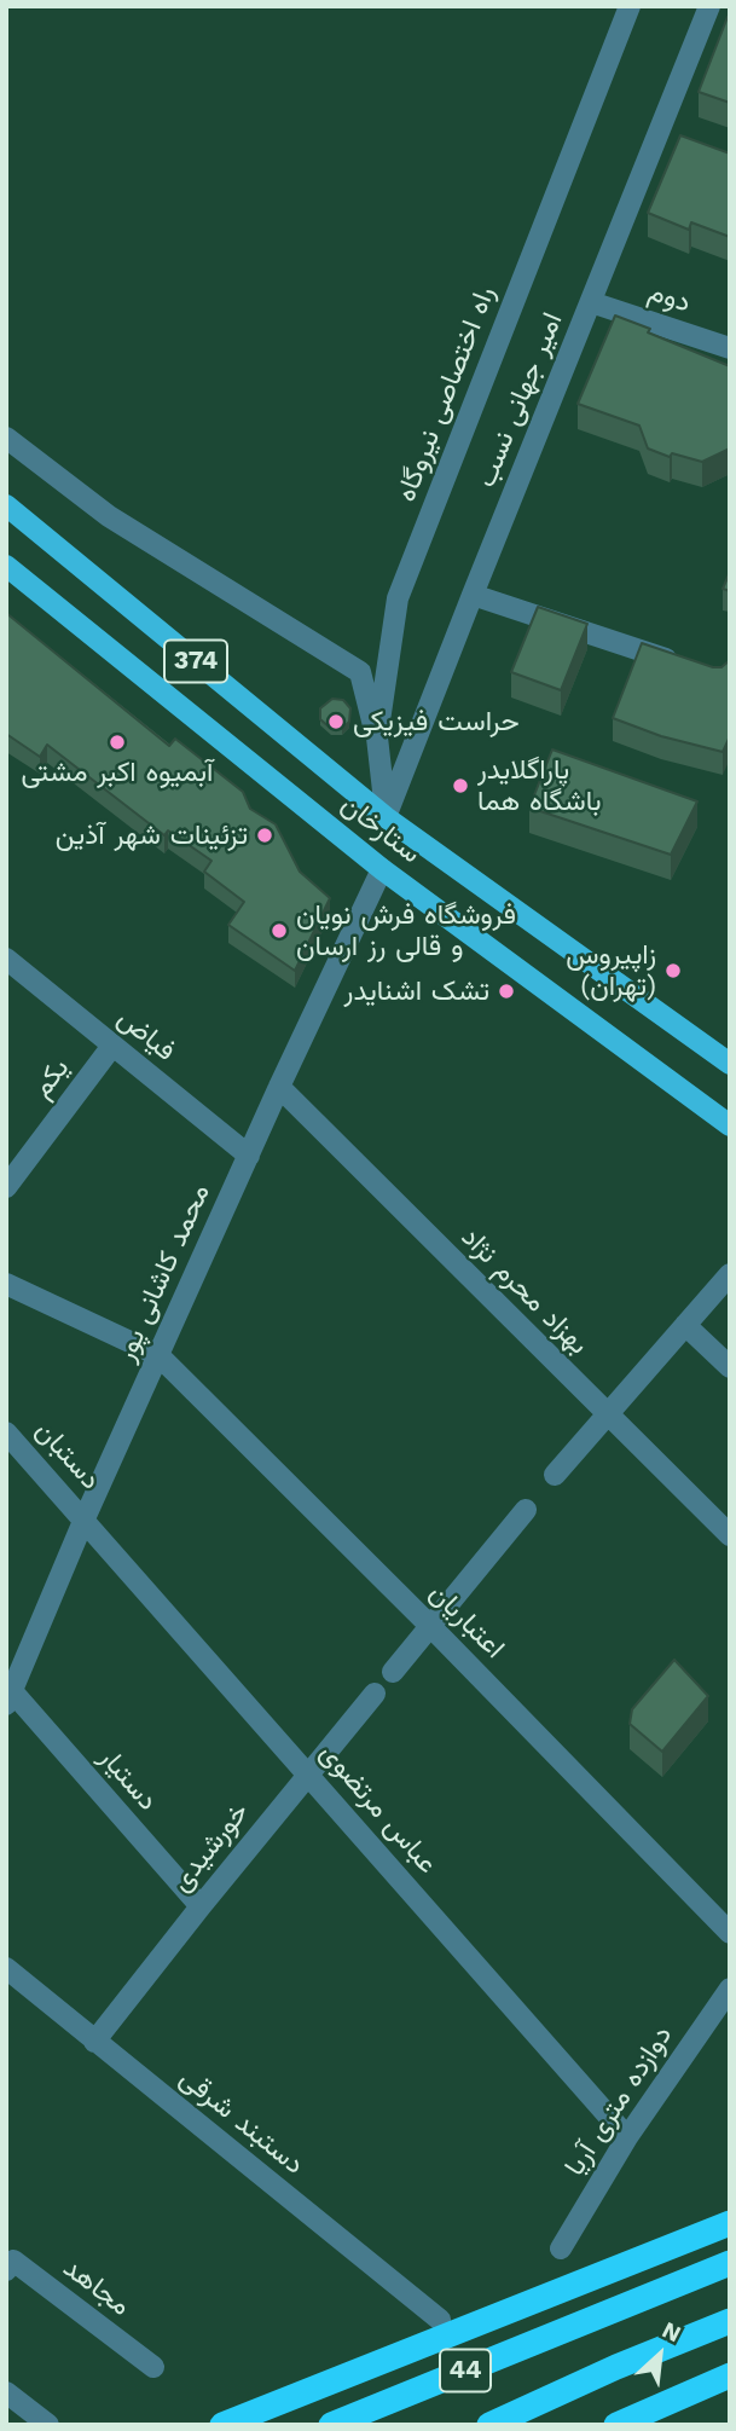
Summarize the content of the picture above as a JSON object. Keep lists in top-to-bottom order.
{
  "streets": {
    "highway": ["44"],
    "main road": ["374", "ستارخان"],
    "street": [
      "دوم",
      "راه اختصاصی نیروگاه",
      "امیر جهانی نسب",
      "فیاض",
      "یکم",
      "محمد کاشانی پور",
      "بهزاد محرم نژاد",
      "دستبان",
      "اعتباریان",
      "دستیار",
      "عباس مرتضوی",
      "خورشیدی",
      "دوازده متری آریا",
      "دستبند شرقی",
      "مجاهد"
    ]
  },
  "crossings": [
    ["دوم", "امیر جهانی نسب"],
    ["راه اختصاصی نیروگاه", "امیر جهانی نسب"],
    ["راه اختصاصی نیروگاه", "ستارخان"],
    ["امیر جهانی نسب", "ستارخان"],
    ["ستارخان", "محمد کاشانی پور"],
    ["فیاض", "یکم"],
    ["فیاض", "محمد کاشانی پور"],
    ["محمد کاشانی پور", "بهزاد محرم نژاد"],
    ["محمد کاشانی پور", "دستبان"],
    ["محمد کاشانی پور", "اعتباریان"],
    ["محمد کاشانی پور", "دستیار"],
    ["محمد کاشانی پور", "عباس مرتضوی"],
    ["دستبان", "عباس مرتضوی"],
    ["دستیار", "خورشیدی"],
    ["عباس مرتضوی", "خورشیدی"],
    ["عباس مرتضوی", "دوازده متری آریا"],
    ["خورشیدی", "دستبند شرقی"]
  ],
  "places": [
    "حراست فیزیکی",
    "آبمیوه اکبر مشتی",
    "پاراگلایدر باشگاه هما",
    "تزئینات شهر آذین",
    "فروشگاه فرش نویان و قالی رز ارسان",
    "زاپیروس (تهران)",
    "تشک اشنایدر"
  ],
  "north": "top right"
}
